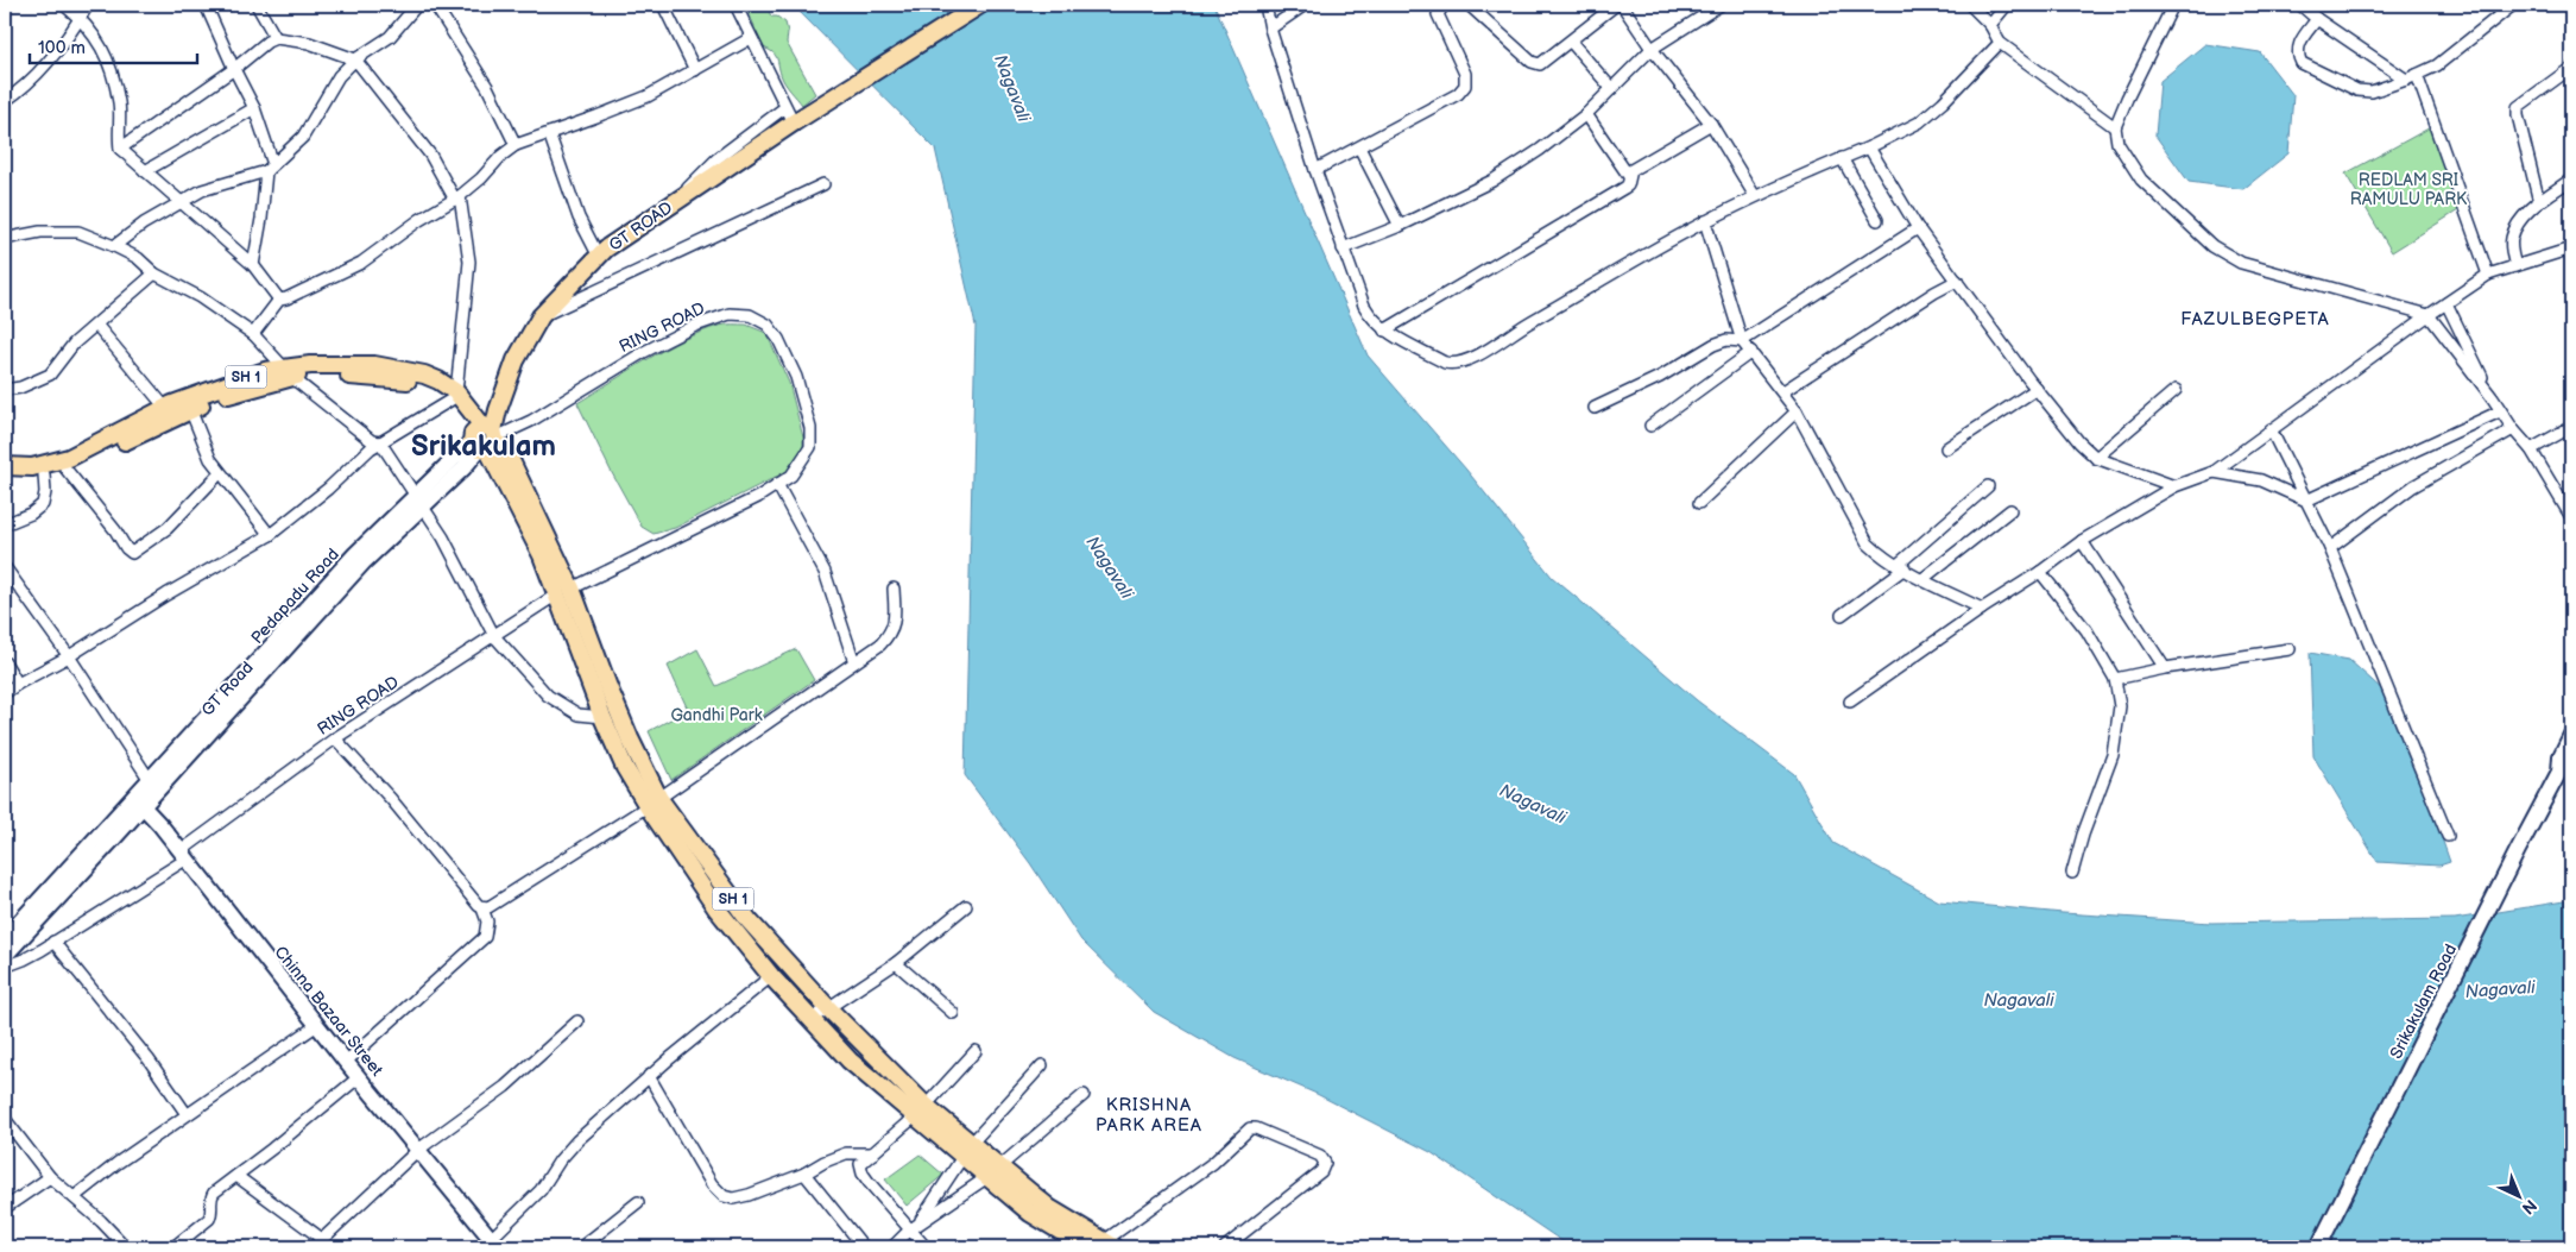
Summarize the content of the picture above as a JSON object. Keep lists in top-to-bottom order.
{
  "streets": {
    "main road": [
      "GT ROAD",
      "SH 1",
      "Pedapadu Road",
      "GT Road",
      "Srikakulam Road",
      "Chinna Bazaar Street"
    ],
    "street": ["RING ROAD"]
  },
  "crossings": [
    ["GT ROAD", "RING ROAD"],
    ["GT ROAD", "SH 1"],
    ["GT ROAD", "GT Road"],
    ["RING ROAD", "SH 1"],
    ["RING ROAD", "GT Road"],
    ["RING ROAD", "Chinna Bazaar Street"],
    ["SH 1", "GT Road"],
    ["Pedapadu Road", "GT Road"],
    ["Pedapadu Road", "Chinna Bazaar Street"],
    ["GT Road", "Chinna Bazaar Street"]
  ],
  "districts": ["FAZULBEGPETA", "Srikakulam", "KRISHNA PARK AREA"],
  "water": ["Nagavali"],
  "parks": ["REDLAM SRI RAMULU PARK", "Gandhi Park"],
  "scale_bar": "100 m",
  "north": "bottom right"
}
